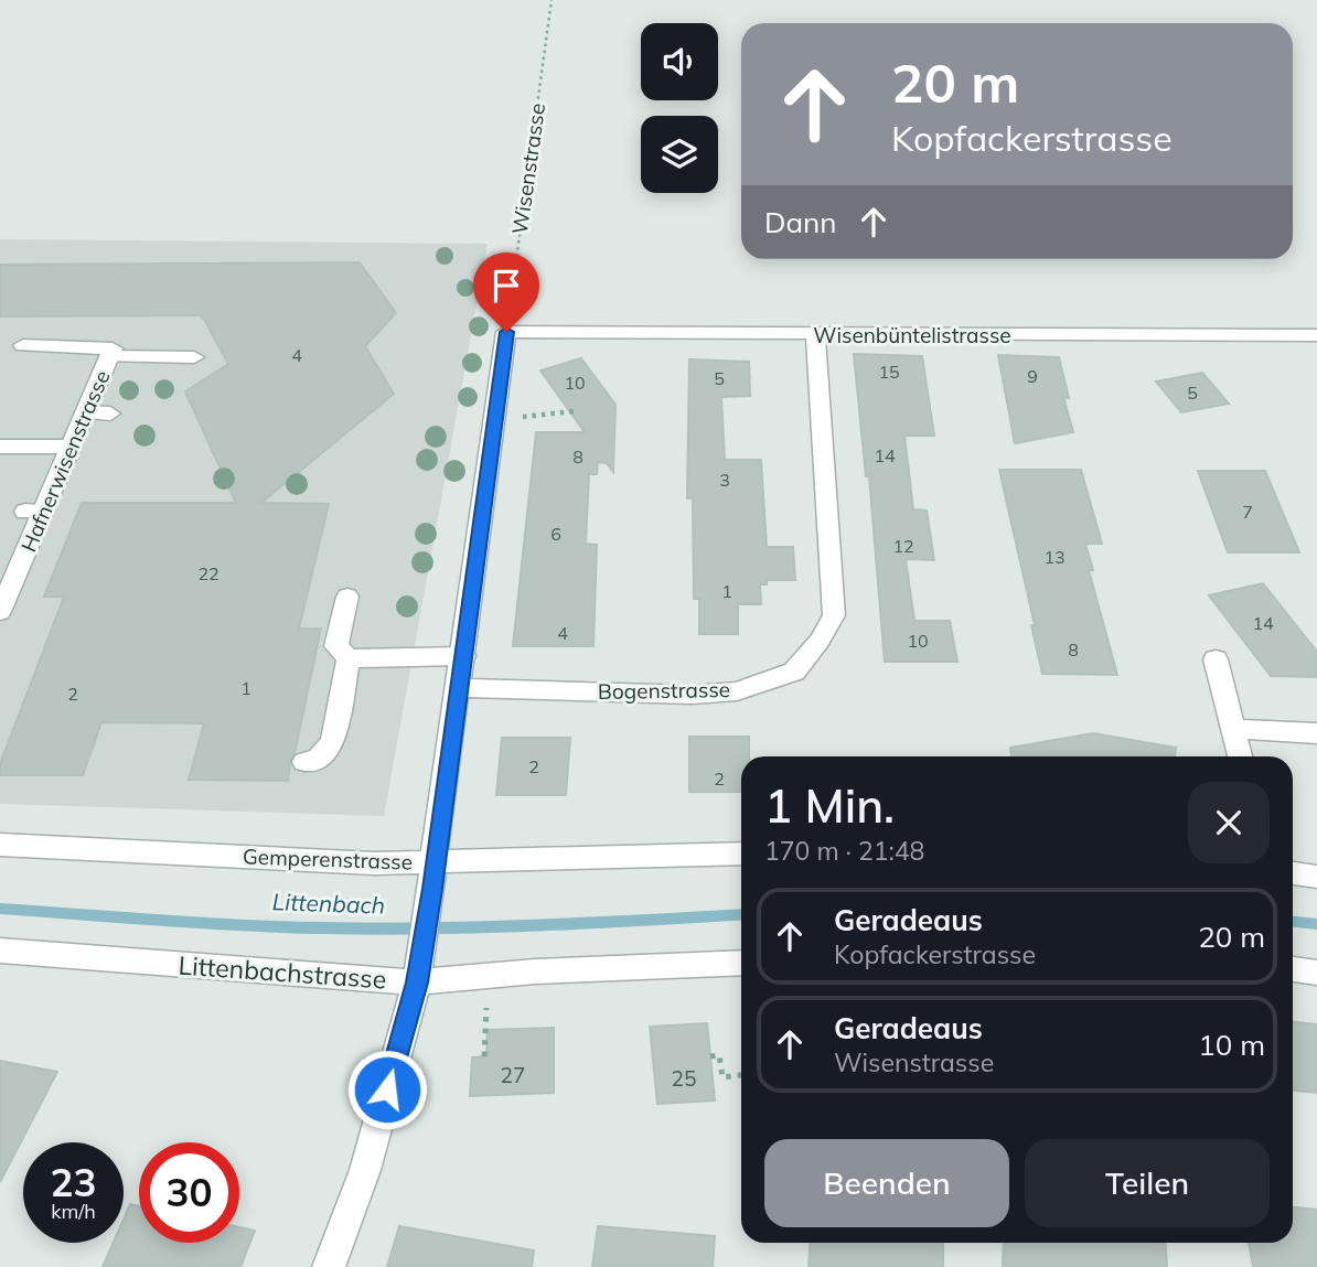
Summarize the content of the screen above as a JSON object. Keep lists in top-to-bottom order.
{
  "streets": {
    "street": [
      "Wisenbüntelistrasse",
      "Hafnerwisenstrasse",
      "Bogenstrasse",
      "Gemperenstrasse",
      "Littenbachstrasse"
    ],
    "path": ["Wisenstrasse"]
  },
  "crossings": [
    ["Wisenstrasse", "Wisenbüntelistrasse"],
    ["Wisenbüntelistrasse", "Bogenstrasse"]
  ],
  "water": ["Littenbach"],
  "house_numbers": [
    "4",
    "15",
    "9",
    "5",
    "10",
    "5",
    "14",
    "8",
    "3",
    "7",
    "6",
    "12",
    "13",
    "22",
    "1",
    "14",
    "4",
    "10",
    "8",
    "1",
    "2",
    "2",
    "2",
    "27",
    "25"
  ],
  "page": {
    "turn": ["20 m", "Kopfackerstrasse"],
    "then": "Dann",
    "heading": ["1 Min.", "170 m · 21:48"],
    "list": [
      {
        "name": "Geradeaus",
        "note": "Kopfackerstrasse",
        "value": "20 m"
      },
      {
        "name": "Geradeaus",
        "note": "Wisenstrasse",
        "value": "10 m"
      }
    ],
    "buttons": ["Beenden", "Teilen"],
    "speed": "23 km/h",
    "limit": "30"
  }
}
